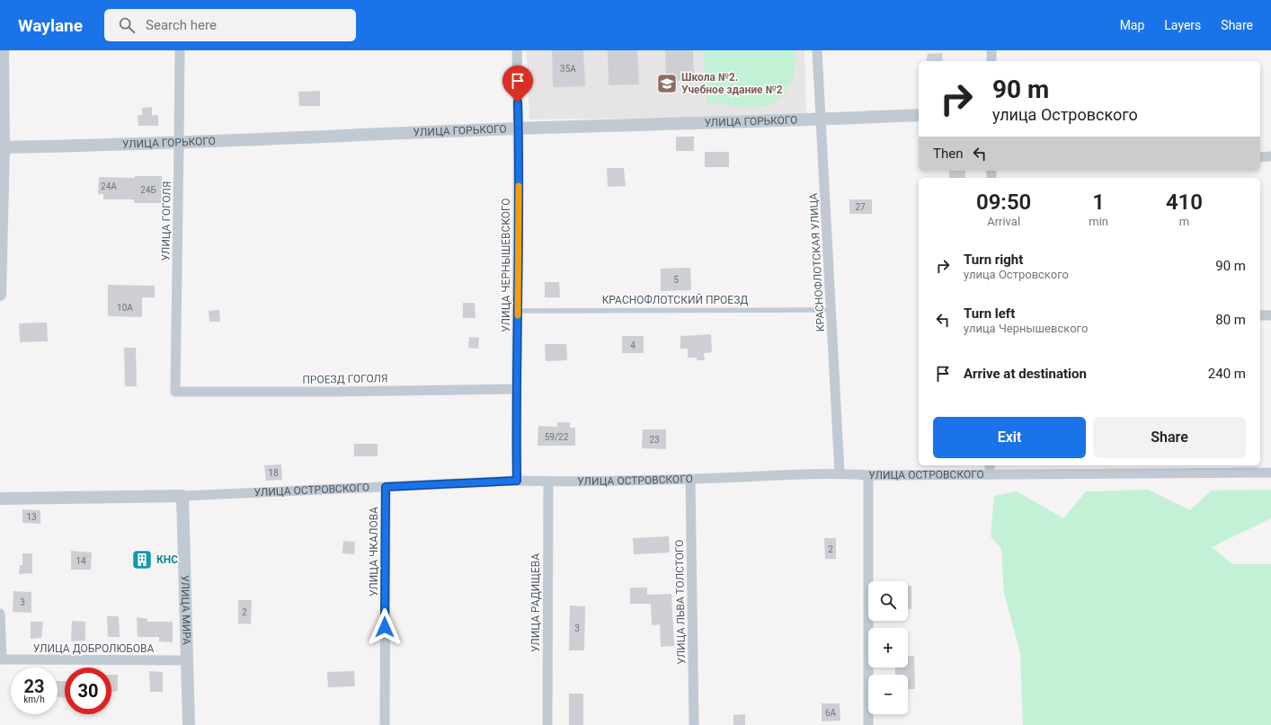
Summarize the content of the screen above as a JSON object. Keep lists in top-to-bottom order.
{
  "streets": {
    "street": [
      "УЛИЦА ГОРЬКОГО",
      "УЛИЦА ГОГОЛЯ",
      "КРАСНОФЛОТСКАЯ УЛИЦА",
      "УЛИЦА ЧЕРНЫШЕВСКОГО",
      "ПРОЕЗД ГОГОЛЯ",
      "УЛИЦА ОСТРОВСКОГО",
      "УЛИЦА ЧКАЛОВА",
      "УЛИЦА ЛЬВА ТОЛСТОГО",
      "УЛИЦА РАДИЩЕВА",
      "УЛИЦА МИРА",
      "УЛИЦА ДОБРОЛЮБОВА"
    ],
    "lane": ["КРАСНОФЛОТСКИЙ ПРОЕЗД"]
  },
  "crossings": [
    ["УЛИЦА ГОРЬКОГО", "УЛИЦА ГОГОЛЯ"],
    ["УЛИЦА ГОРЬКОГО", "КРАСНОФЛОТСКАЯ УЛИЦА"],
    ["УЛИЦА ГОРЬКОГО", "УЛИЦА ЧЕРНЫШЕВСКОГО"],
    ["УЛИЦА ГОГОЛЯ", "ПРОЕЗД ГОГОЛЯ"],
    ["КРАСНОФЛОТСКАЯ УЛИЦА", "КРАСНОФЛОТСКИЙ ПРОЕЗД"],
    ["КРАСНОФЛОТСКАЯ УЛИЦА", "УЛИЦА ОСТРОВСКОГО"],
    ["УЛИЦА ЧЕРНЫШЕВСКОГО", "КРАСНОФЛОТСКИЙ ПРОЕЗД"],
    ["УЛИЦА ЧЕРНЫШЕВСКОГО", "ПРОЕЗД ГОГОЛЯ"],
    ["УЛИЦА ЧЕРНЫШЕВСКОГО", "УЛИЦА ОСТРОВСКОГО"],
    ["УЛИЦА ОСТРОВСКОГО", "УЛИЦА ЧКАЛОВА"],
    ["УЛИЦА ОСТРОВСКОГО", "УЛИЦА ЛЬВА ТОЛСТОГО"],
    ["УЛИЦА ОСТРОВСКОГО", "УЛИЦА РАДИЩЕВА"],
    ["УЛИЦА ОСТРОВСКОГО", "УЛИЦА МИРА"],
    ["УЛИЦА МИРА", "УЛИЦА ДОБРОЛЮБОВА"]
  ],
  "places": {
    "school or university": ["Школа №2. Учебное здание №2"],
    "building": ["КНС"]
  },
  "house_numbers": [
    "35А",
    "24А",
    "24Б",
    "27",
    "5",
    "10А",
    "4",
    "59/22",
    "23",
    "18",
    "13",
    "2",
    "14",
    "3",
    "2",
    "3",
    "6А"
  ],
  "page": {
    "header": "Waylane",
    "search": "Search here",
    "nav": ["Map", "Layers", "Share"],
    "turn": ["90 m", "улица Островского"],
    "then": "Then",
    "eta": [
      "09:50",
      "Arrival",
      "1",
      "min",
      "410",
      "m"
    ],
    "list": [
      {
        "name": "Turn right",
        "note": "улица Островского",
        "value": "90 m"
      },
      {
        "name": "Turn left",
        "note": "улица Чернышевского",
        "value": "80 m"
      },
      {
        "name": "Arrive at destination",
        "value": "240 m"
      }
    ],
    "buttons": ["Exit", "Share"],
    "map_buttons": ["+", "−"],
    "speed": "23 km/h",
    "limit": "30"
  }
}
